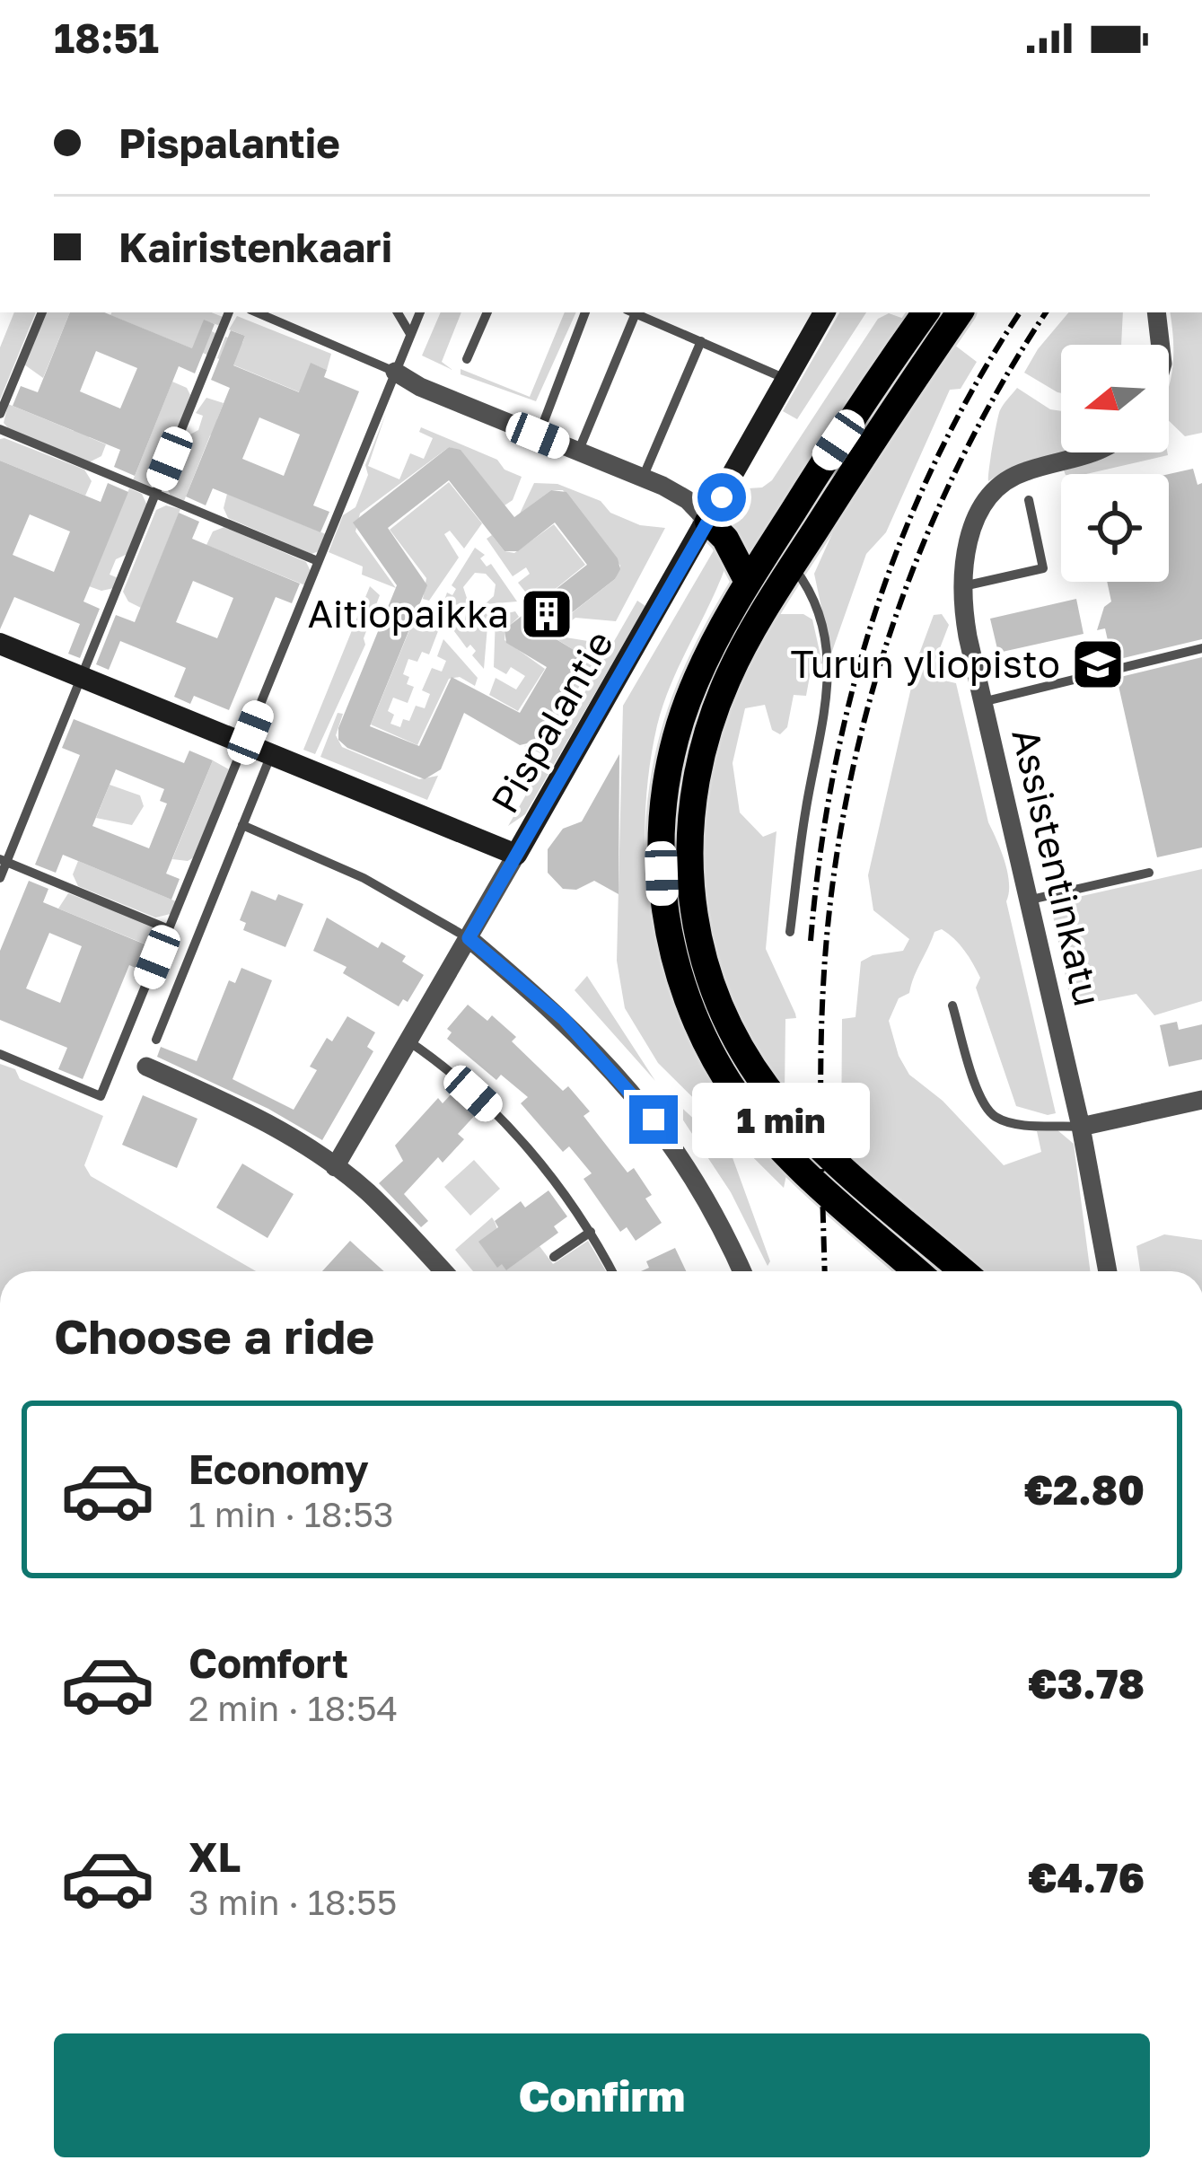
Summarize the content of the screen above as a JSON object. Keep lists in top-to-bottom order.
{
  "streets": {
    "street": ["Pispalantie", "Assistentinkatu"]
  },
  "places": {
    "building": ["Aitiopaikka"],
    "school or university": ["Turun yliopisto"]
  },
  "north": "left",
  "page": {
    "status": "18:51",
    "banner": ["Pispalantie", "Kairistenkaari"],
    "bubble": "1 min",
    "heading": "Choose a ride",
    "list": [
      {
        "name": "Economy",
        "note": "1 min · 18:53",
        "value": "€2.80"
      },
      {
        "name": "Comfort",
        "note": "2 min · 18:54",
        "value": "€3.78"
      },
      {
        "name": "XL",
        "note": "3 min · 18:55",
        "value": "€4.76"
      }
    ],
    "buttons": "Confirm"
  }
}
